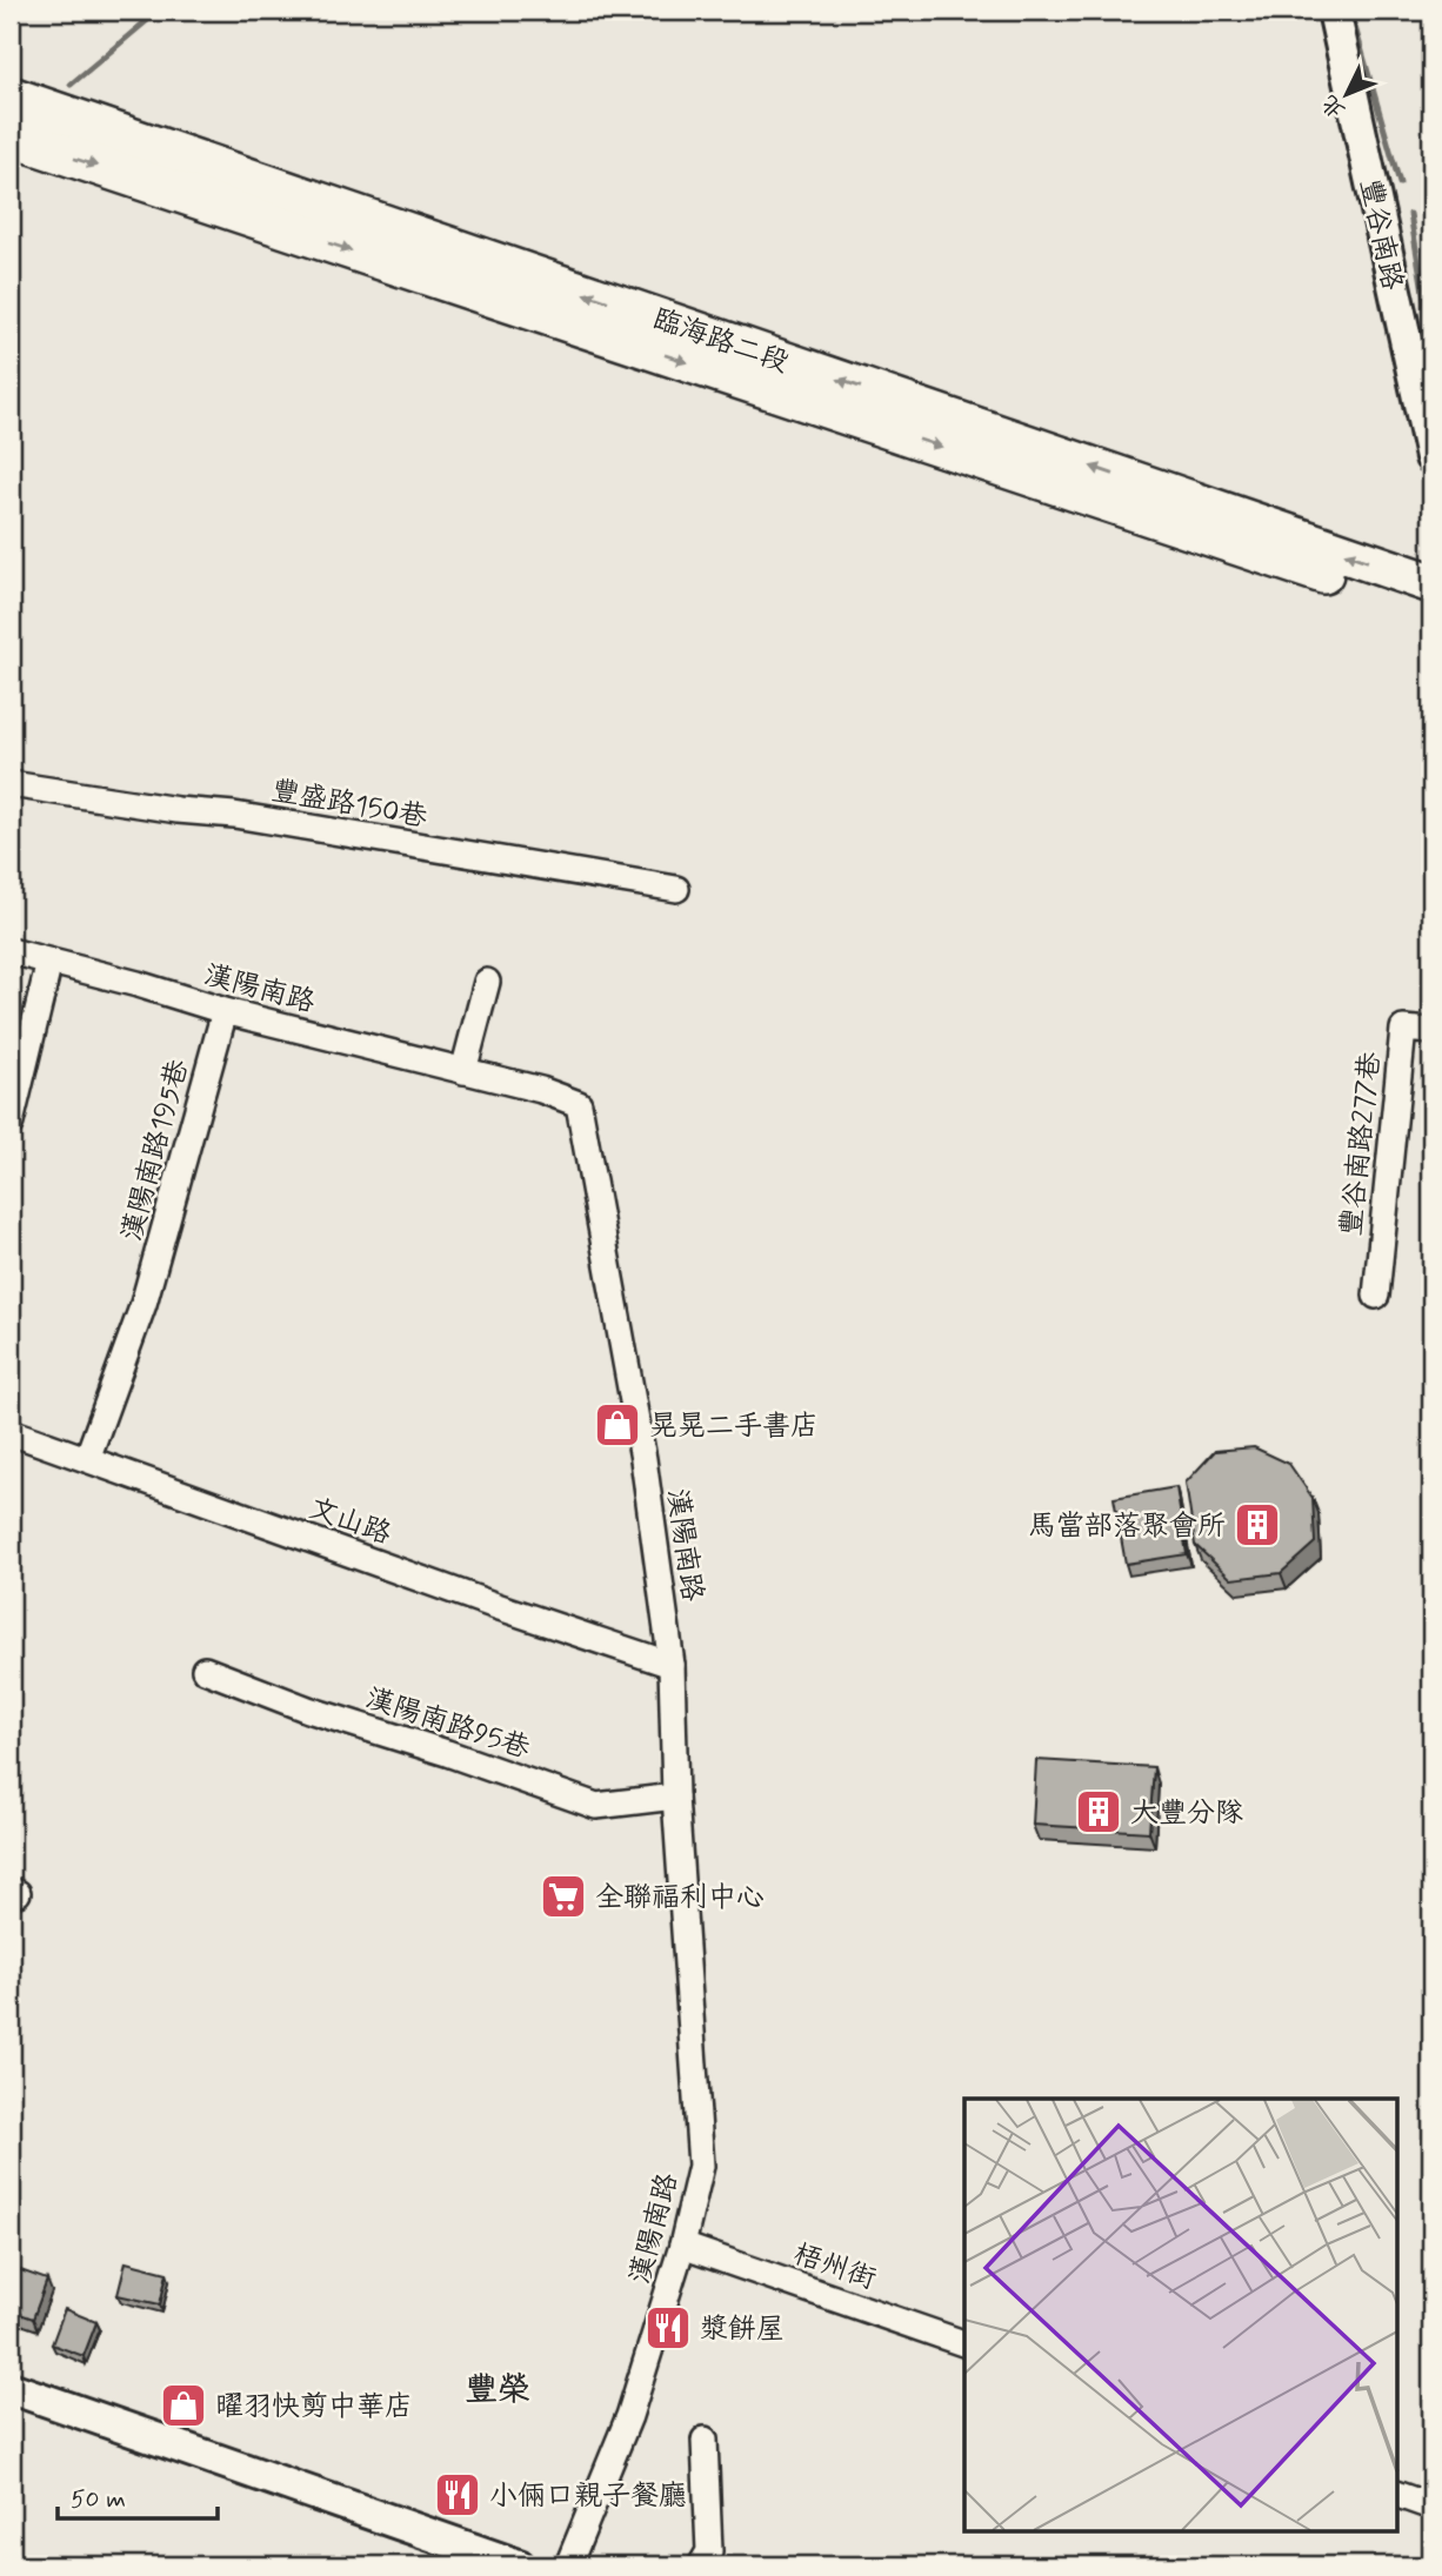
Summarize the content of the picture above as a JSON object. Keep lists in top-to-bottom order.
{
  "streets": {
    "main road": ["臨海路二段"],
    "street": [
      "豐谷南路",
      "豐盛路150巷",
      "漢陽南路",
      "豐谷南路277巷",
      "漢陽南路195巷",
      "文山路",
      "漢陽南路95巷",
      "梧州街"
    ]
  },
  "crossings": [
    ["漢陽南路", "漢陽南路195巷"],
    ["漢陽南路", "文山路"],
    ["漢陽南路", "漢陽南路95巷"],
    ["漢陽南路", "梧州街"],
    ["漢陽南路195巷", "文山路"]
  ],
  "districts": ["豐榮"],
  "places": {
    "shop": ["晃晃二手書店", "曜羽快剪中華店"],
    "building": ["馬當部落聚會所", "大豐分隊"],
    "supermarket": ["全聯福利中心"],
    "restaurant": ["漿餅屋", "小倆口親子餐廳"]
  },
  "scale_bar": "50 m",
  "north": "bottom left"
}
